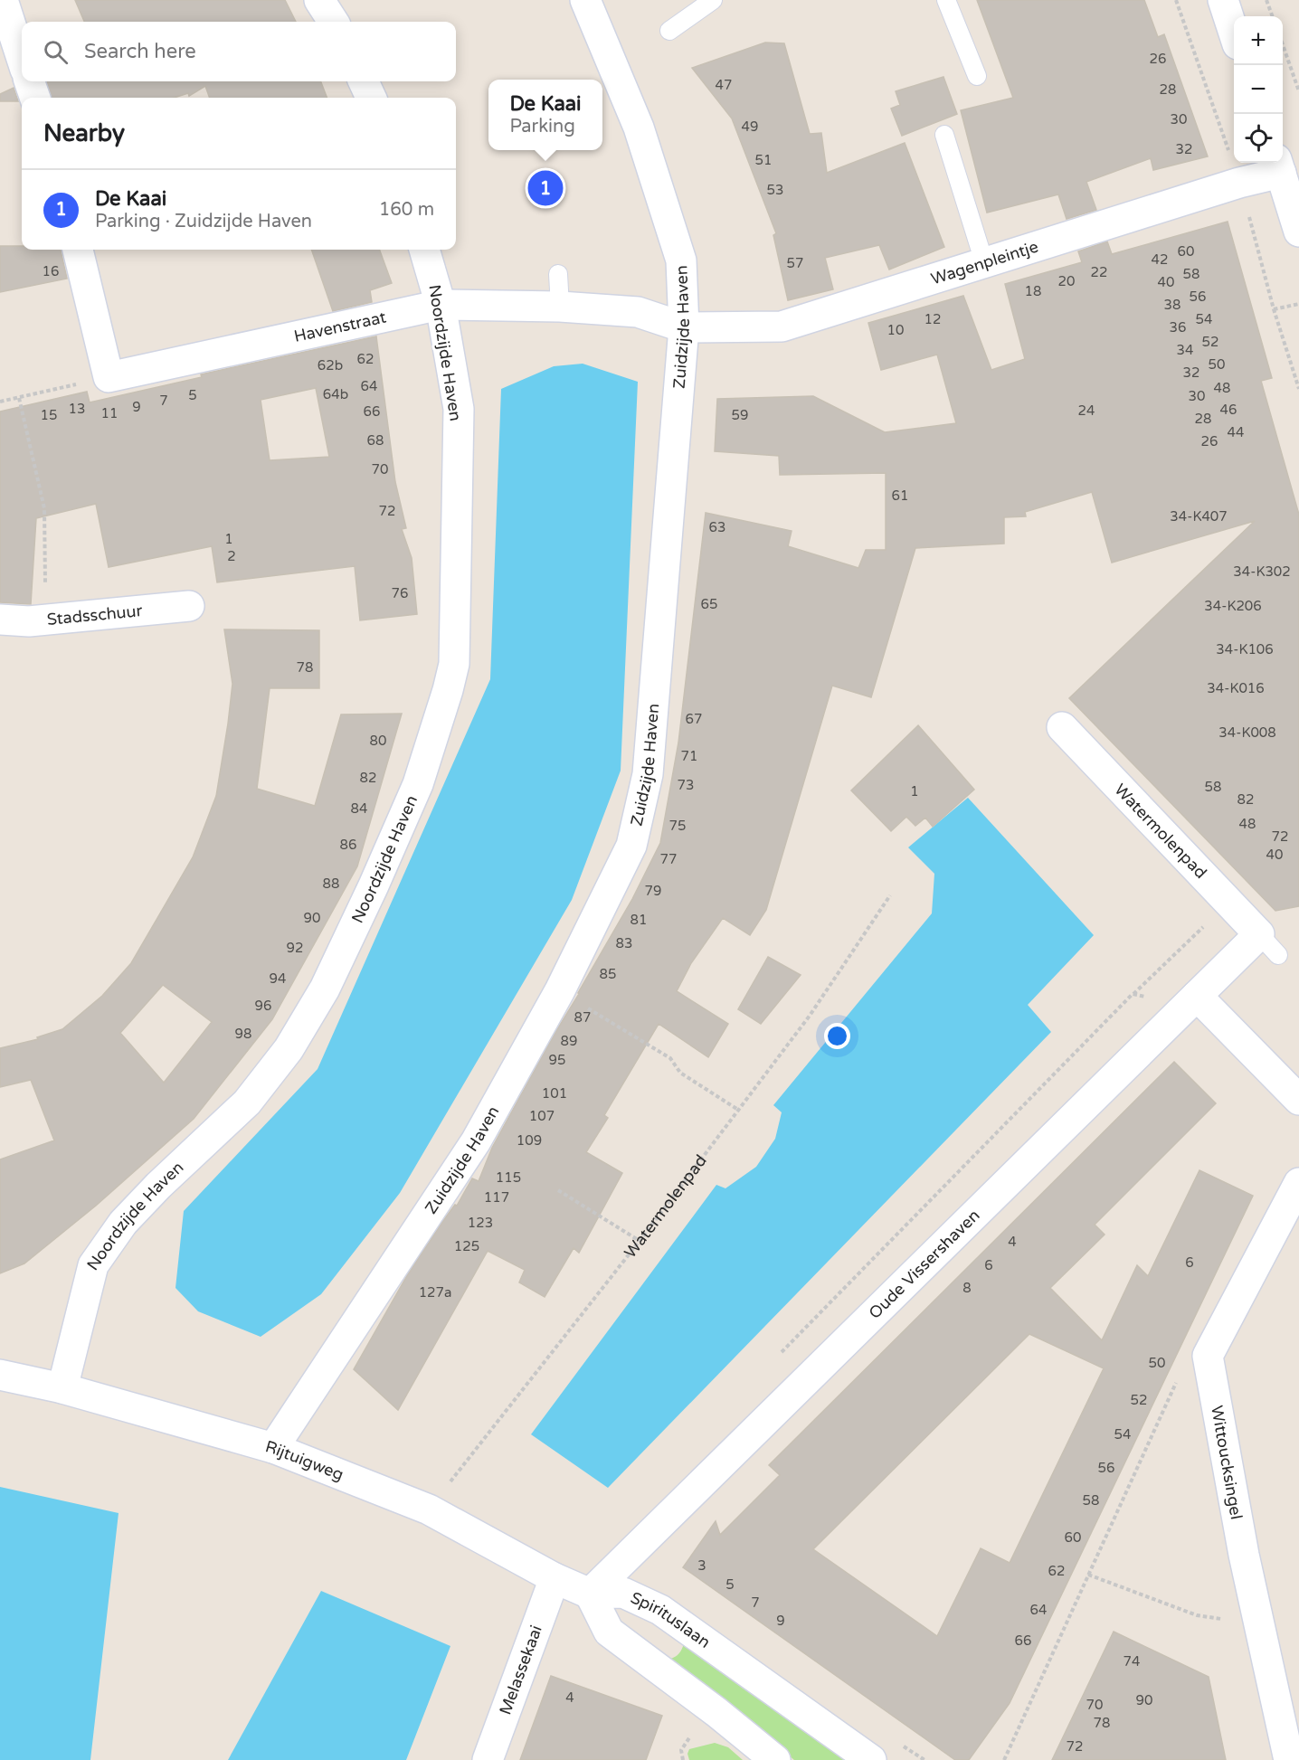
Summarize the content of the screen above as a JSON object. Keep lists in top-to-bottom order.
{
  "streets": {
    "street": [
      "Wagenpleintje",
      "Havenstraat",
      "Zuidzijde Haven",
      "Noordzijde Haven",
      "Stadsschuur",
      "Watermolenpad",
      "Oude Vissershaven",
      "Rijtuigweg",
      "Wittoucksingel",
      "Spirituslaan",
      "Melassekaai"
    ]
  },
  "crossings": [
    ["Wagenpleintje", "Havenstraat"],
    ["Wagenpleintje", "Zuidzijde Haven"],
    ["Havenstraat", "Zuidzijde Haven"],
    ["Havenstraat", "Noordzijde Haven"],
    ["Zuidzijde Haven", "Rijtuigweg"],
    ["Noordzijde Haven", "Rijtuigweg"],
    ["Watermolenpad", "Oude Vissershaven"],
    ["Watermolenpad", "Rijtuigweg"],
    ["Oude Vissershaven", "Rijtuigweg"],
    ["Oude Vissershaven", "Spirituslaan"],
    ["Rijtuigweg", "Spirituslaan"],
    ["Rijtuigweg", "Melassekaai"]
  ],
  "house_numbers": [
    "26",
    "47",
    "28",
    "30",
    "49",
    "32",
    "51",
    "53",
    "60",
    "42",
    "57",
    "16",
    "22",
    "58",
    "20",
    "40",
    "18",
    "56",
    "38",
    "12",
    "54",
    "36",
    "10",
    "52",
    "34",
    "62",
    "50",
    "62b",
    "32",
    "64",
    "48",
    "64b",
    "5",
    "30",
    "7",
    "9",
    "13",
    "46",
    "24",
    "66",
    "11",
    "15",
    "59",
    "28",
    "44",
    "68",
    "26",
    "70",
    "61",
    "72",
    "34-K407",
    "63",
    "1",
    "2",
    "34-K302",
    "76",
    "65",
    "34-K206",
    "34-K106",
    "78",
    "34-K016",
    "67",
    "34-K008",
    "80",
    "71",
    "82",
    "73",
    "58",
    "1",
    "82",
    "84",
    "48",
    "75",
    "72",
    "86",
    "40",
    "77",
    "88",
    "79",
    "90",
    "81",
    "83",
    "92",
    "85",
    "94",
    "96",
    "87",
    "98",
    "89",
    "95",
    "101",
    "107",
    "109",
    "115",
    "117",
    "123",
    "4",
    "125",
    "6",
    "6",
    "8",
    "127a",
    "50",
    "52",
    "54",
    "56",
    "58",
    "60",
    "3",
    "62",
    "5",
    "7",
    "64",
    "9",
    "66",
    "74",
    "4",
    "90",
    "70",
    "78",
    "72"
  ],
  "page": {
    "map_buttons": ["+", "−"],
    "search": "Search here",
    "popup": ["De Kaai", "Parking"],
    "heading": "Nearby",
    "pins": "1",
    "list": [
      {
        "mark": "1",
        "name": "De Kaai",
        "note": "Parking · Zuidzijde Haven",
        "value": "160 m"
      }
    ]
  }
}
